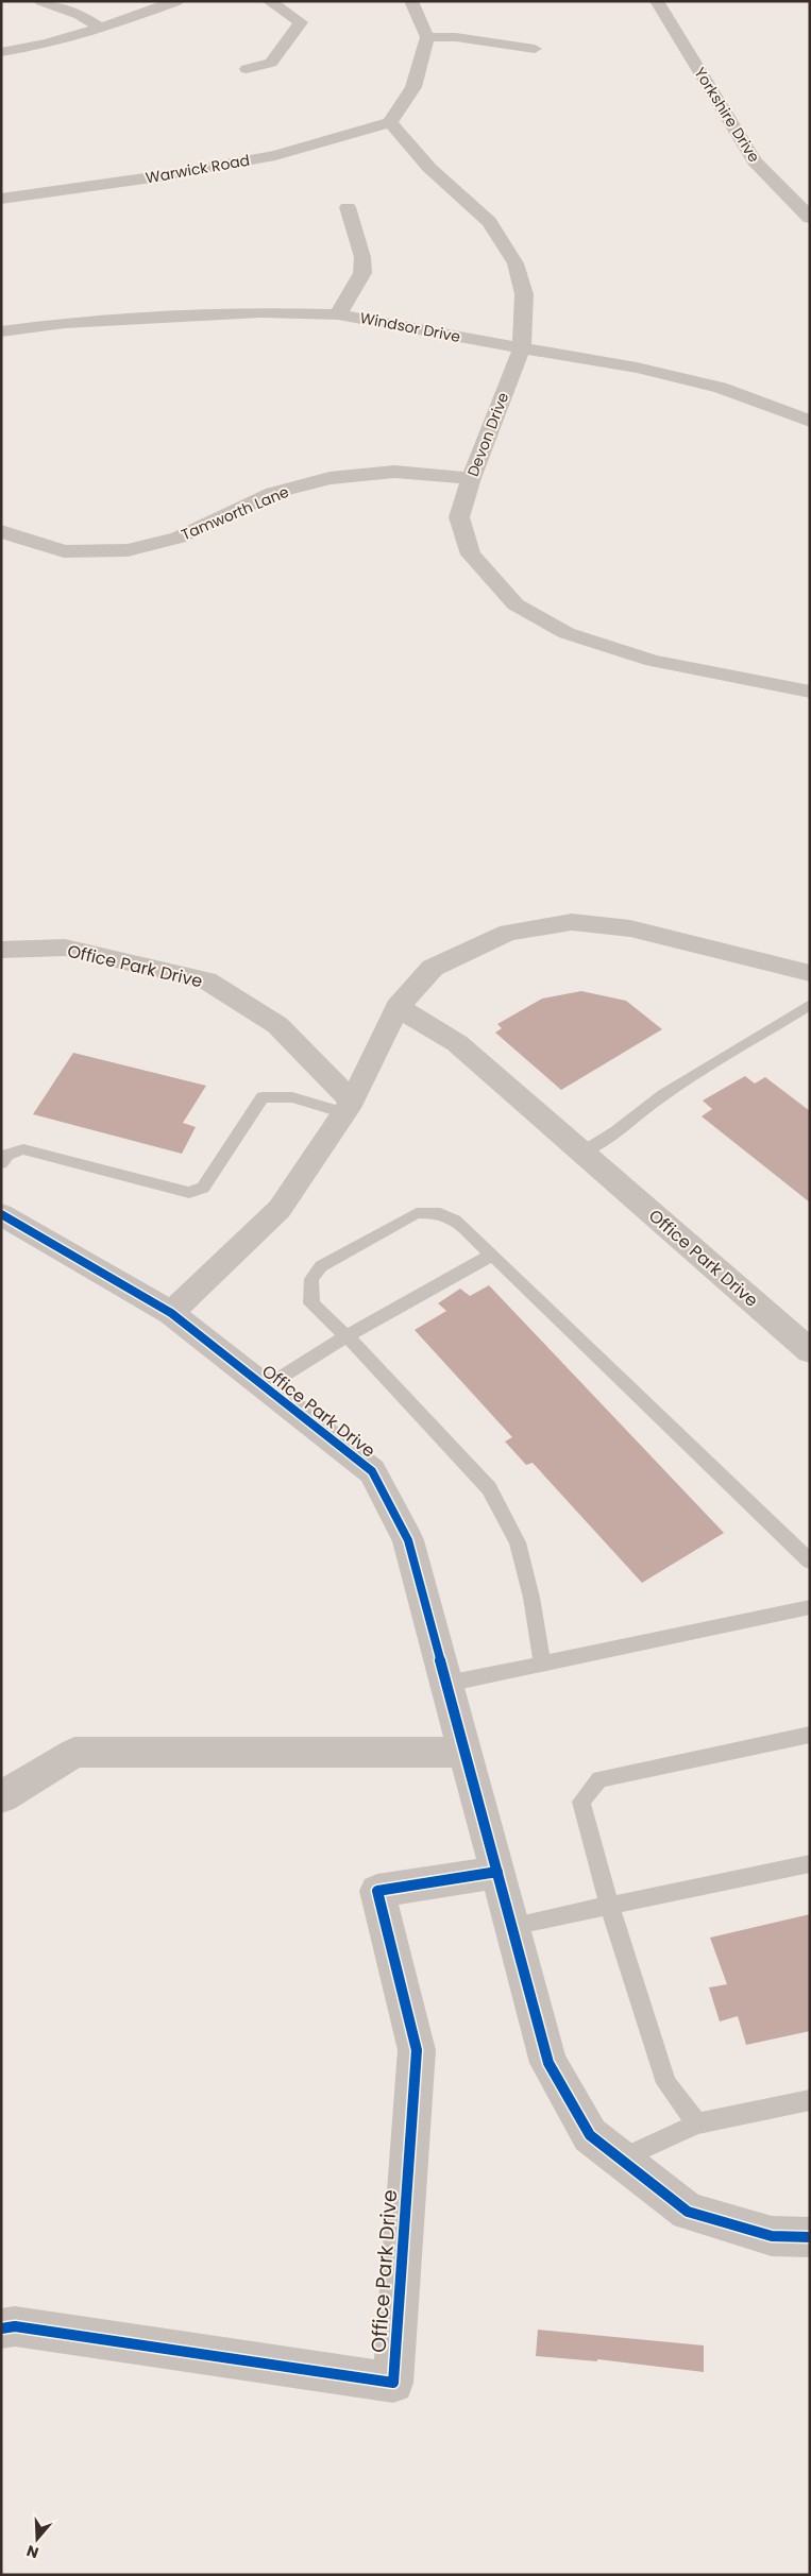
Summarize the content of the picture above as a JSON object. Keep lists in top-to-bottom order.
{
  "streets": {
    "street": [
      "Yorkshire Drive",
      "Warwick Road",
      "Windsor Drive",
      "Devon Drive",
      "Tamworth Lane",
      "Office Park Drive"
    ]
  },
  "crossings": [
    ["Warwick Road", "Devon Drive"],
    ["Windsor Drive", "Devon Drive"],
    ["Devon Drive", "Tamworth Lane"]
  ],
  "north": "bottom"
}
